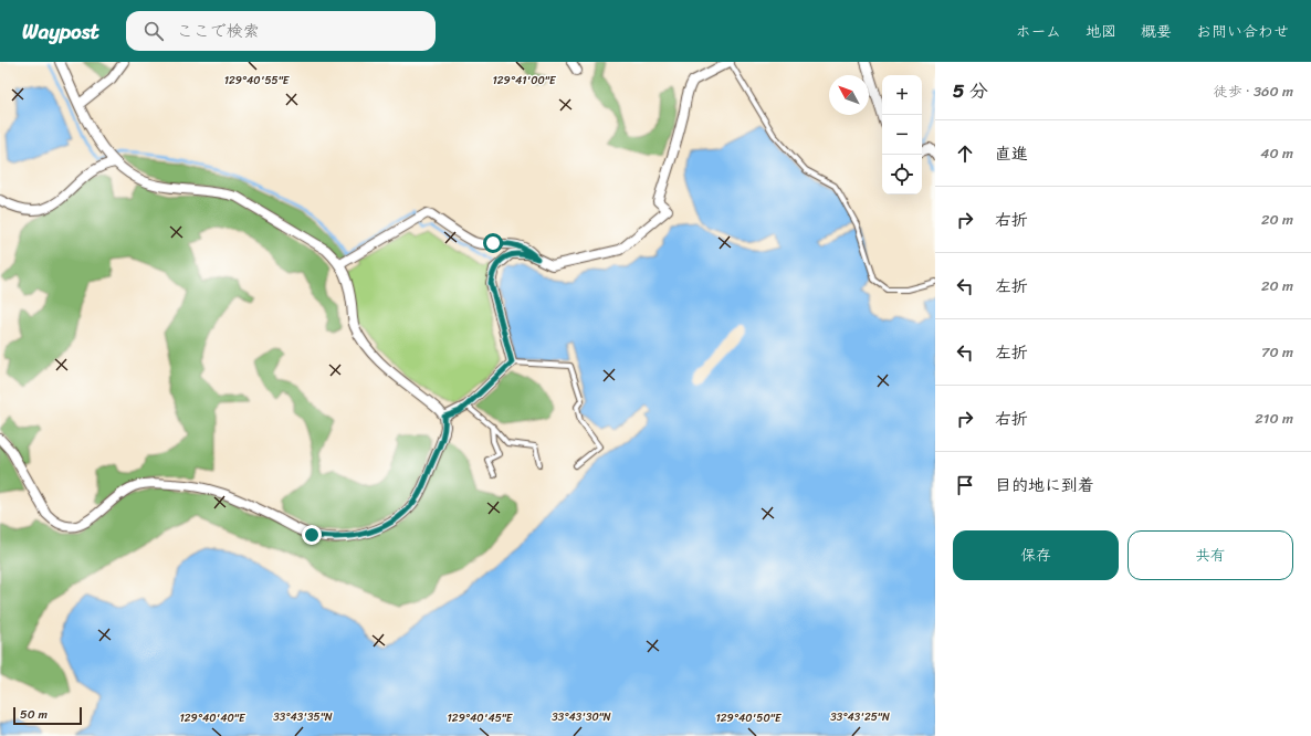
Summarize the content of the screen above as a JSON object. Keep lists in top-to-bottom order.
{
  "scale_bar": "50 m",
  "north": "top left",
  "page": {
    "header": "Waypost",
    "search": "ここで検索",
    "nav": [
      "ホーム",
      "地図",
      "概要",
      "お問い合わせ"
    ],
    "heading": ["5 分", "徒歩 · 360 m"],
    "map_buttons": ["+", "−"],
    "list": [
      ["直進", "40 m"],
      ["右折", "20 m"],
      ["左折", "20 m"],
      ["左折", "70 m"],
      ["右折", "210 m"],
      "目的地に到着"
    ],
    "buttons": ["保存", "共有"],
    "scale": "50 m"
  },
  "coordinates": [
    "129°40'55\"E",
    "129°41'00\"E",
    "33°43'35\"N",
    "33°43'30\"N",
    "33°43'25\"N",
    "129°40'40\"E",
    "129°40'45\"E",
    "129°40'50\"E"
  ]
}
